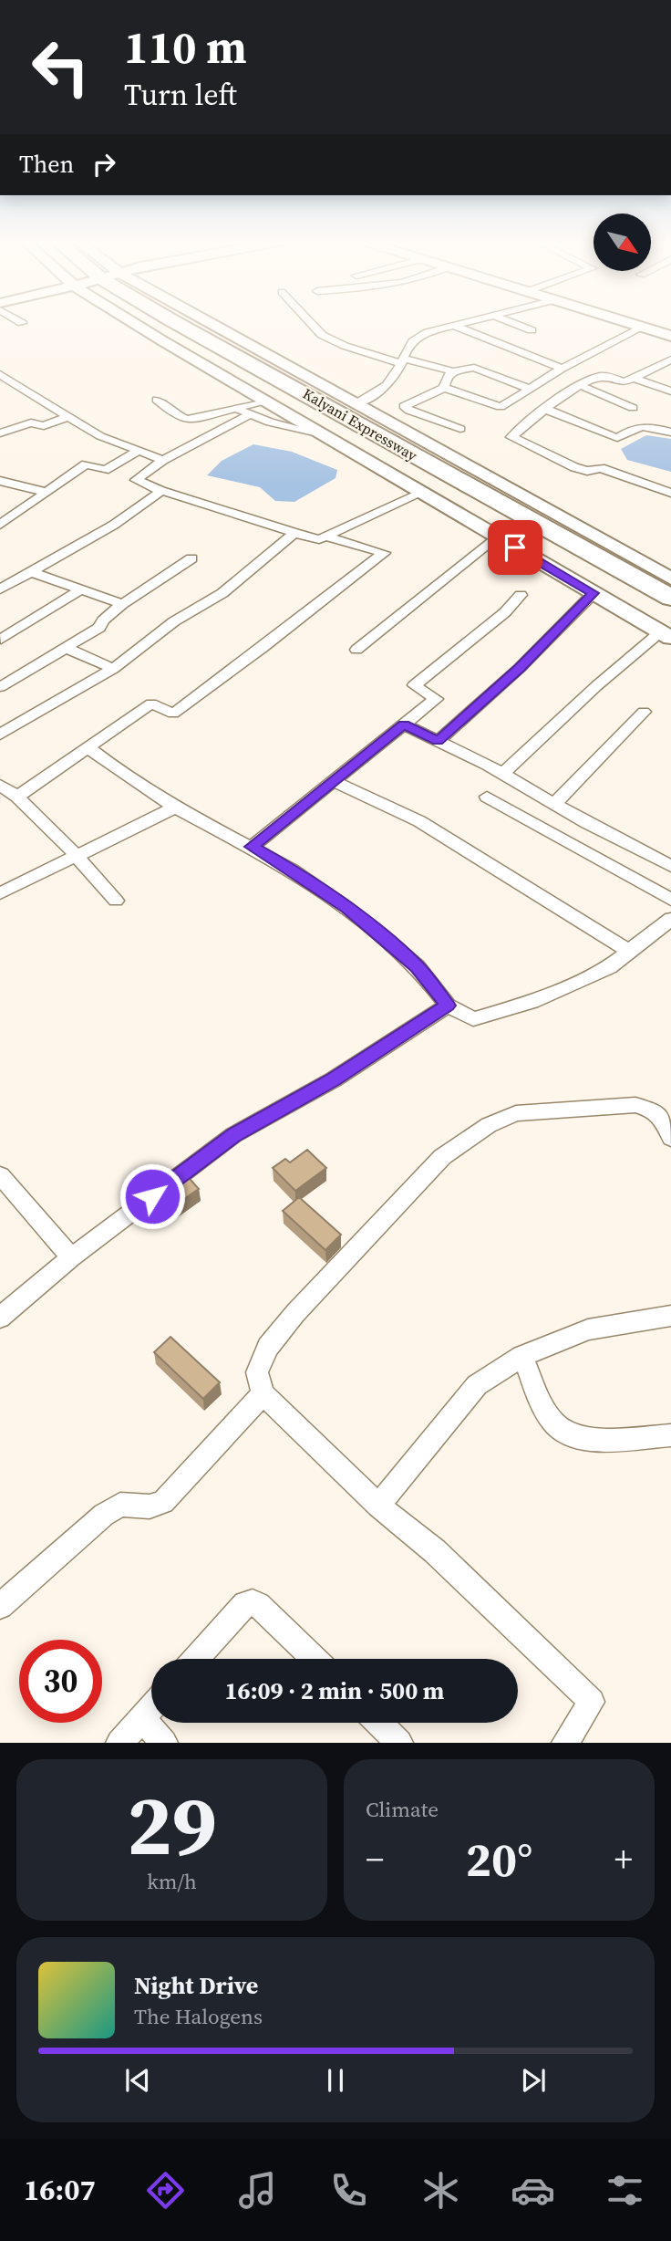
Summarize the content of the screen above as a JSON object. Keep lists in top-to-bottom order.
{
  "streets": {
    "highway": ["Kalyani Expressway"]
  },
  "north": "bottom right",
  "page": {
    "turn": ["110 m", "Turn left"],
    "then": "Then",
    "limit": "30",
    "trip": "16:09 · 2 min · 500 m",
    "tile": [
      ["29", "km/h"],
      "Climate"
    ],
    "heat": ["−", "20°", "+"],
    "song": ["Night Drive", "The Halogens"],
    "tabs": "16:07"
  }
}
